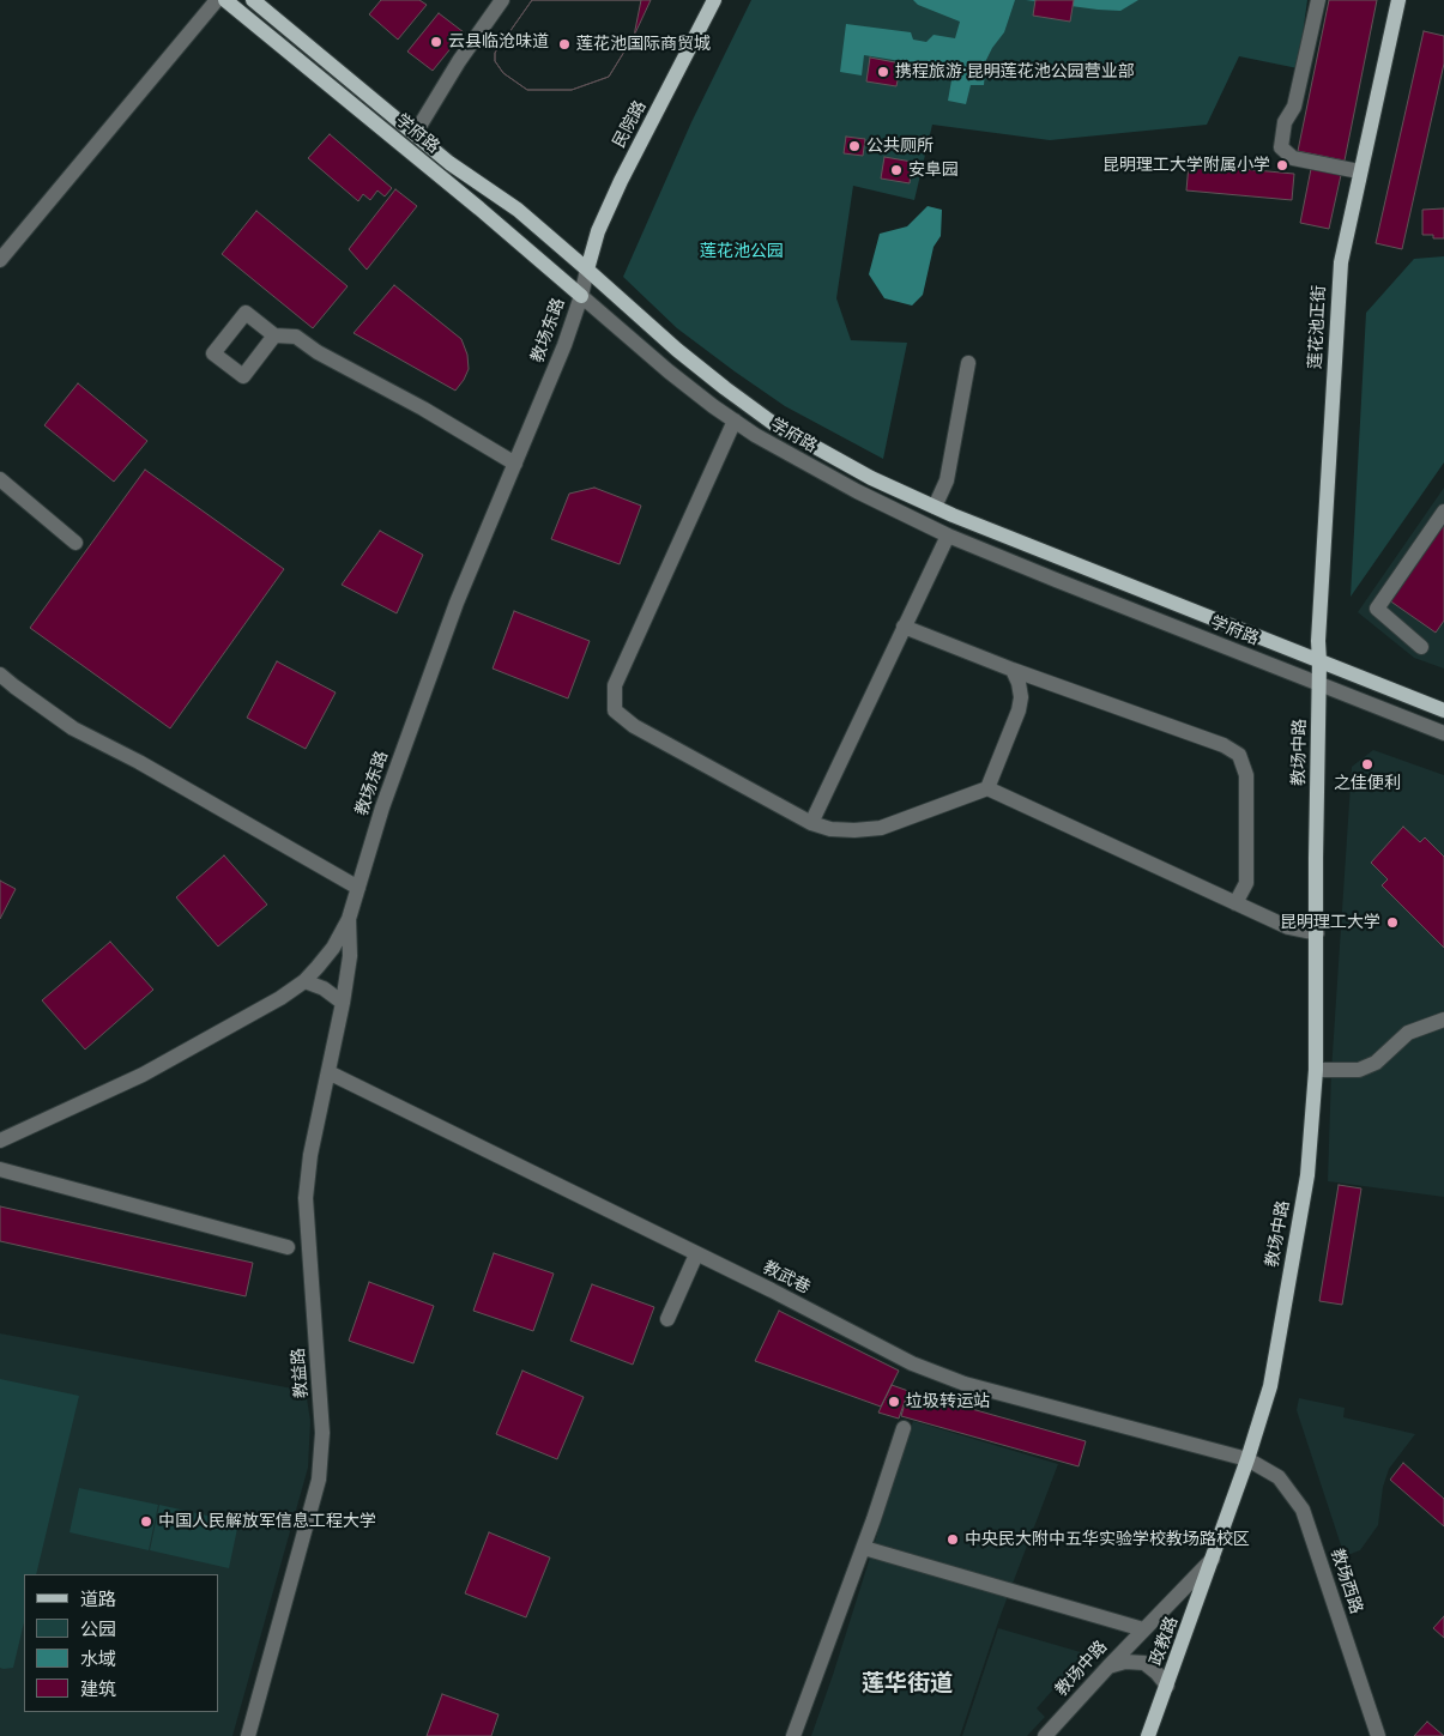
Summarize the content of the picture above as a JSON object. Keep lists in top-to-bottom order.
{
  "streets": {
    "main road": [
      "民院路",
      "学府路",
      "莲花池正街",
      "教场中路",
      "政教路"
    ],
    "street": [
      "教场东路",
      "教武巷",
      "教益路",
      "教场西路"
    ]
  },
  "crossings": [
    ["民院路", "学府路"],
    ["民院路", "教场东路"],
    ["学府路", "莲花池正街"],
    ["学府路", "教场东路"],
    ["学府路", "教场中路"],
    ["莲花池正街", "教场中路"],
    ["教场东路", "教益路"],
    ["教场中路", "教武巷"],
    ["教场中路", "教场西路"],
    ["教场中路", "政教路"],
    ["教武巷", "教益路"],
    ["教武巷", "教场西路"]
  ],
  "districts": ["莲华街道"],
  "parks": ["莲花池公园"],
  "places": [
    "云县临沧味道",
    "莲花池国际商贸城",
    "携程旅游·昆明莲花池公园营业部",
    "公共厕所",
    "昆明理工大学附属小学",
    "安阜园",
    "之佳便利",
    "昆明理工大学",
    "垃圾转运站",
    "中国人民解放军信息工程大学",
    "中央民大附中五华实验学校教场路校区"
  ],
  "legend": [
    "道路",
    "公园",
    "水域",
    "建筑"
  ]
}
